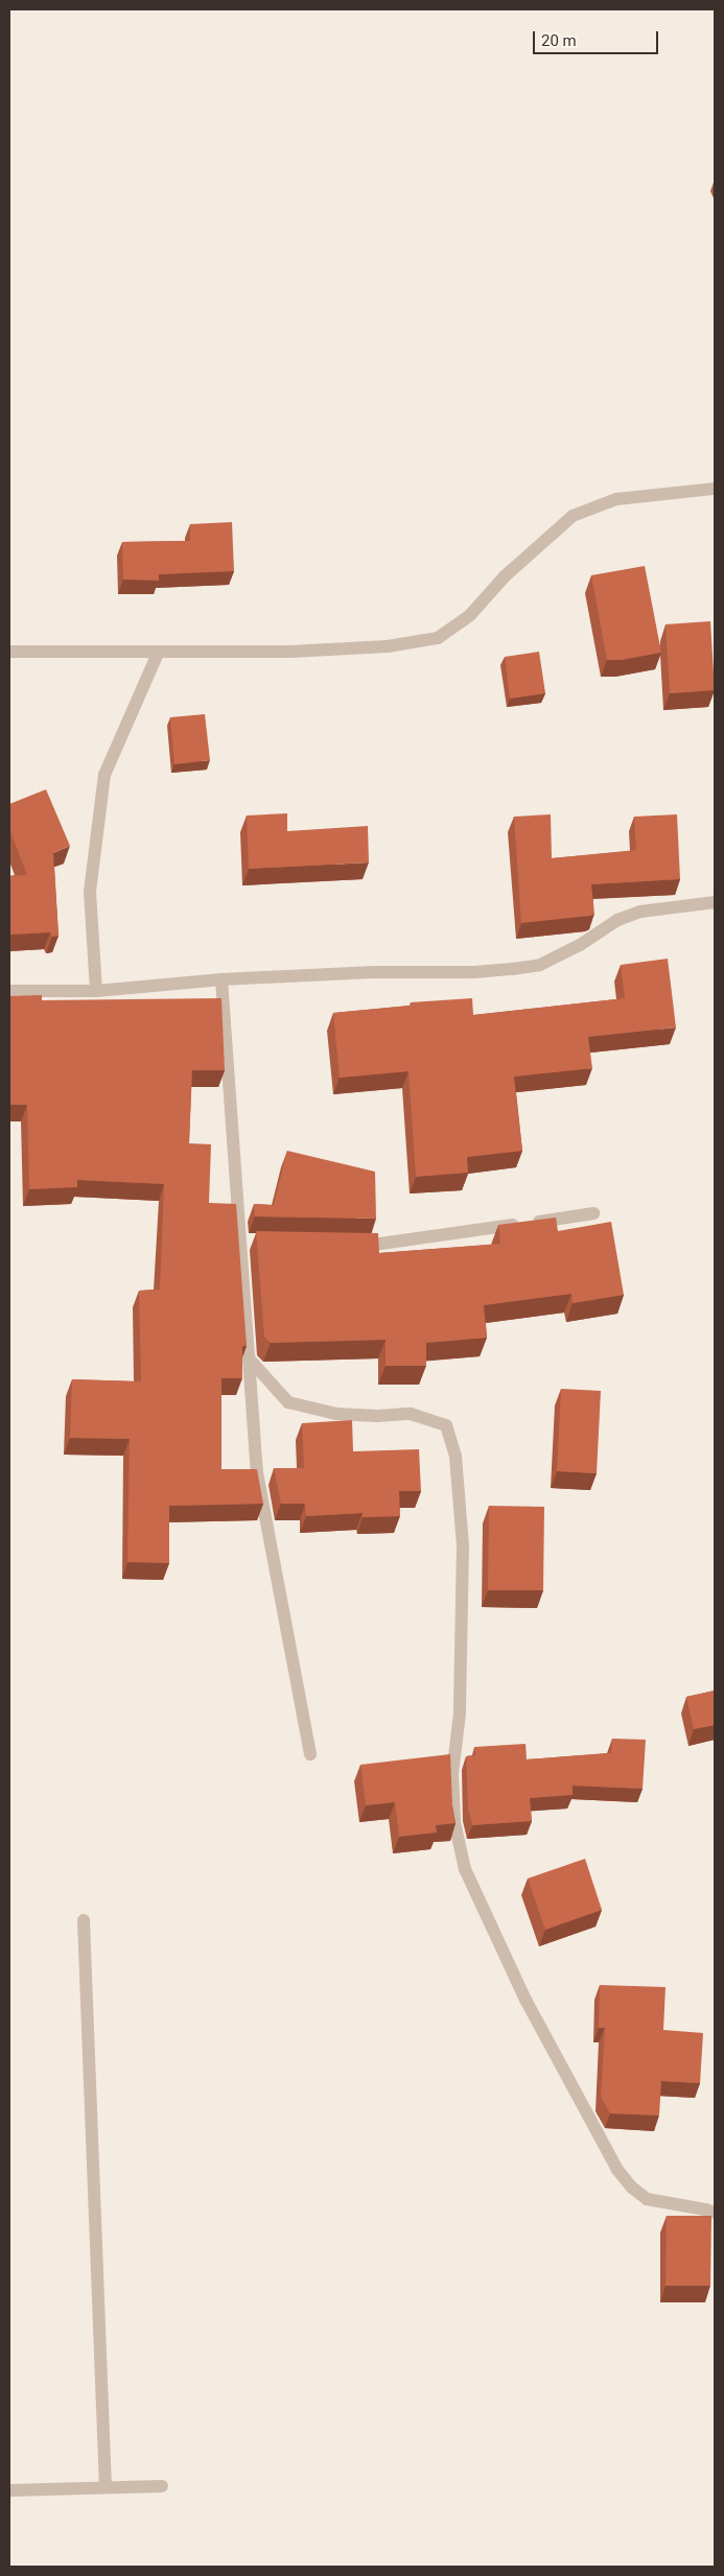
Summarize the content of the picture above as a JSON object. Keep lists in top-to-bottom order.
{
  "scale_bar": "20 m"
}
